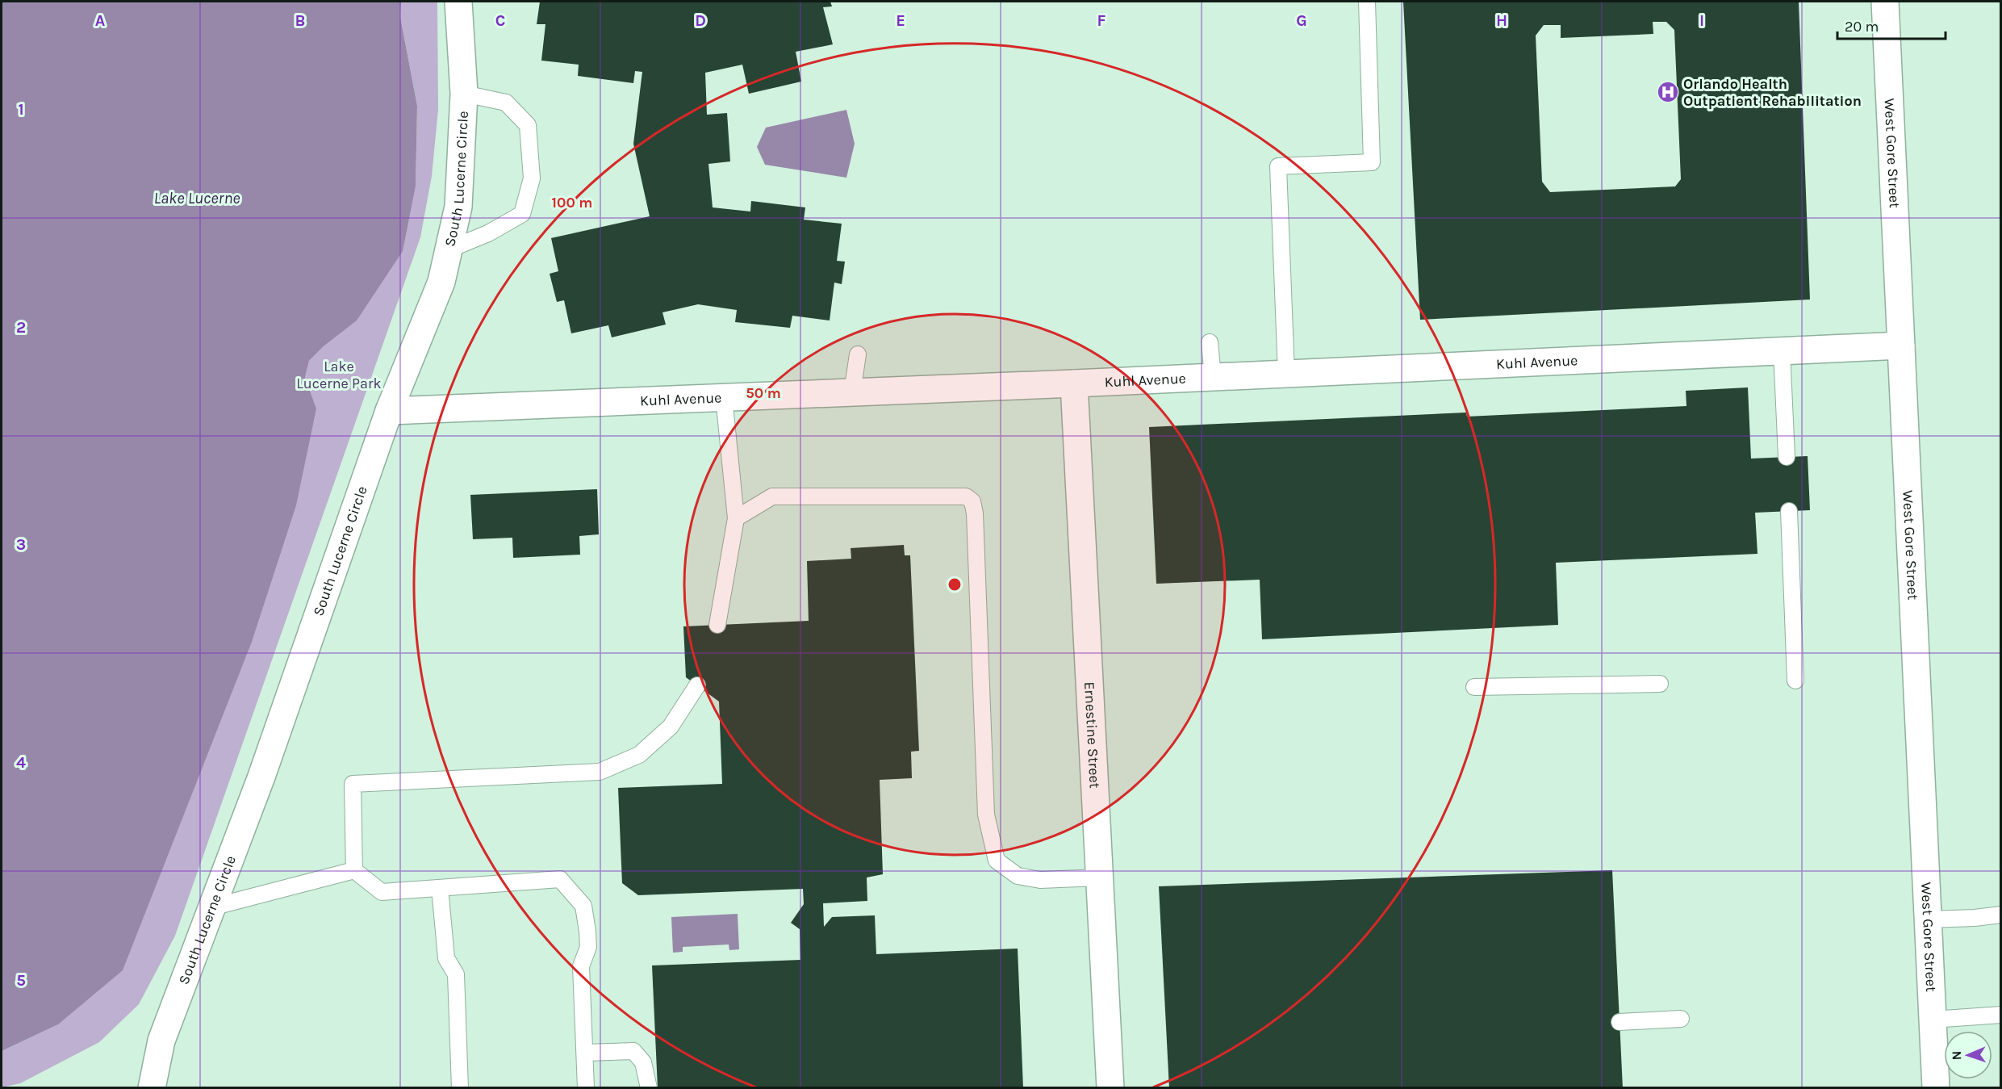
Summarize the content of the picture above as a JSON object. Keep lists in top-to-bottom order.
{
  "streets": {
    "street": [
      "West Gore Street",
      "South Lucerne Circle",
      "Kuhl Avenue",
      "Ernestine Street"
    ]
  },
  "crossings": [
    ["West Gore Street", "Kuhl Avenue"],
    ["South Lucerne Circle", "Kuhl Avenue"],
    ["Kuhl Avenue", "Ernestine Street"]
  ],
  "water": ["Lake Lucerne"],
  "parks": ["Lake Lucerne Park"],
  "places": {
    "hospital": ["Orlando Health Outpatient Rehabilitation"]
  },
  "scale_bar": "20 m",
  "north": "left",
  "grid": {
    "columns": [
      "A",
      "B",
      "C",
      "D",
      "E",
      "F",
      "G",
      "H",
      "I"
    ],
    "rows": [
      "1",
      "2",
      "3",
      "4",
      "5"
    ]
  },
  "rings": ["100 m", "50 m"]
}
